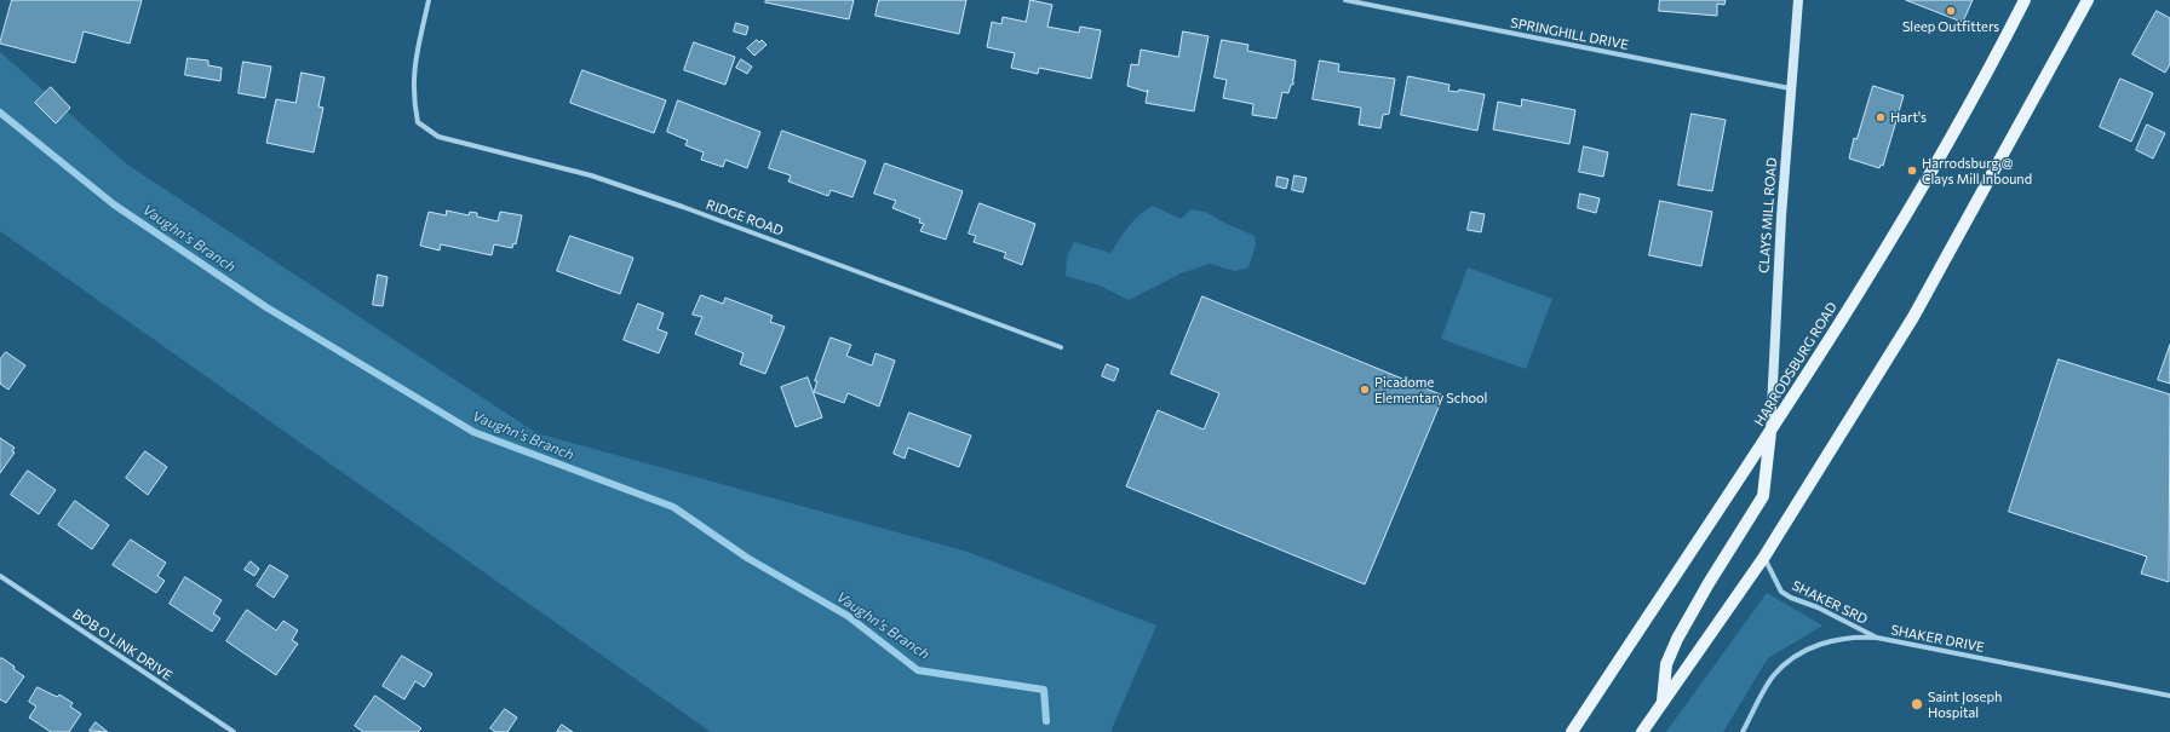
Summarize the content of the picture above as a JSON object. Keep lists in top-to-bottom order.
{
  "streets": {
    "main road": ["CLAYS MILL ROAD", "HARRODSBURG ROAD"],
    "street": [
      "SPRINGHILL DRIVE",
      "RIDGE ROAD",
      "SHAKER SRD",
      "SHAKER DRIVE",
      "BOB O LINK DRIVE"
    ]
  },
  "crossings": [
    ["SPRINGHILL DRIVE", "CLAYS MILL ROAD"],
    ["CLAYS MILL ROAD", "HARRODSBURG ROAD"],
    ["SHAKER SRD", "SHAKER DRIVE"]
  ],
  "water": ["Vaughn's Branch"],
  "places": [
    "Sleep Outfitters",
    "Hart's",
    "Harrodsburg @ Clays Mill Inbound",
    "Picadome Elementary School",
    "Saint Joseph Hospital"
  ]
}
